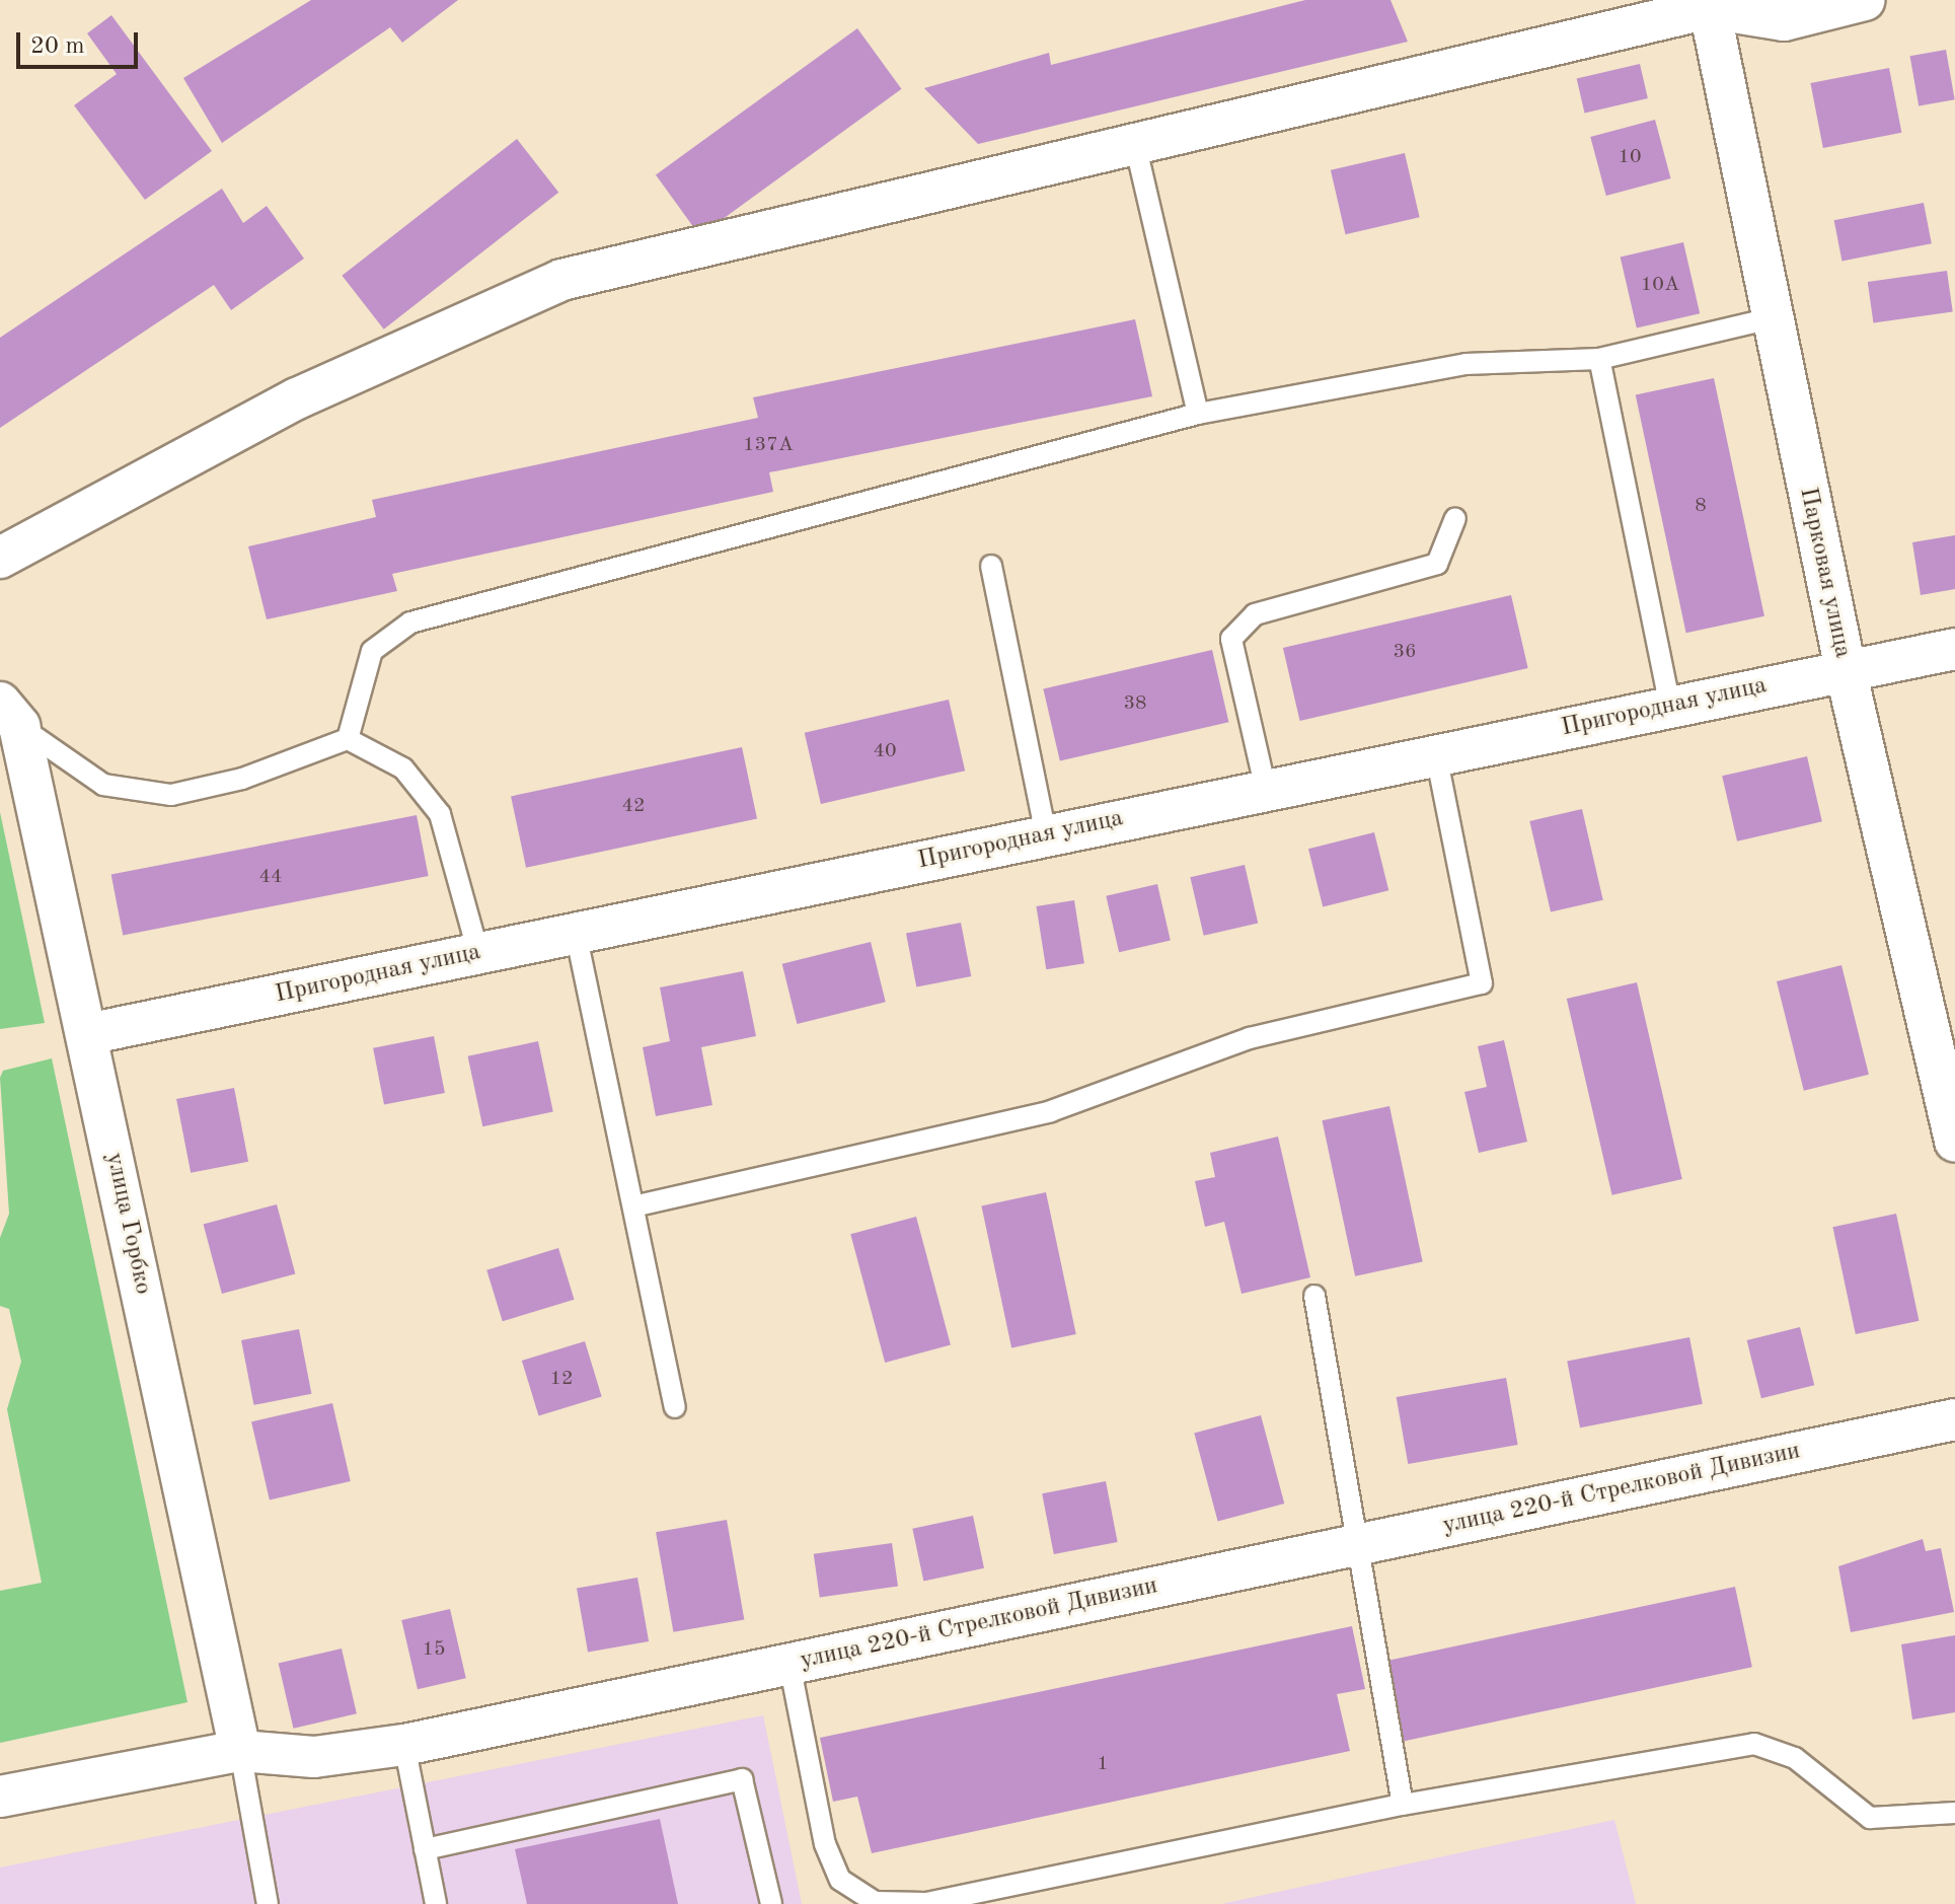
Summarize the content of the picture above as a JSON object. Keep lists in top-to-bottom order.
{
  "streets": {
    "street": [
      "Парковая улица",
      "Пригородная улица",
      "улица Горбко",
      "улица 220-й Стрелковой Дивизии"
    ]
  },
  "crossings": [
    ["Парковая улица", "Пригородная улица"],
    ["Пригородная улица", "улица Горбко"],
    ["улица Горбко", "улица 220-й Стрелковой Дивизии"]
  ],
  "house_numbers": [
    "10",
    "10А",
    "137А",
    "8",
    "36",
    "38",
    "40",
    "42",
    "44",
    "12",
    "15",
    "1"
  ],
  "scale_bar": "20 m"
}
